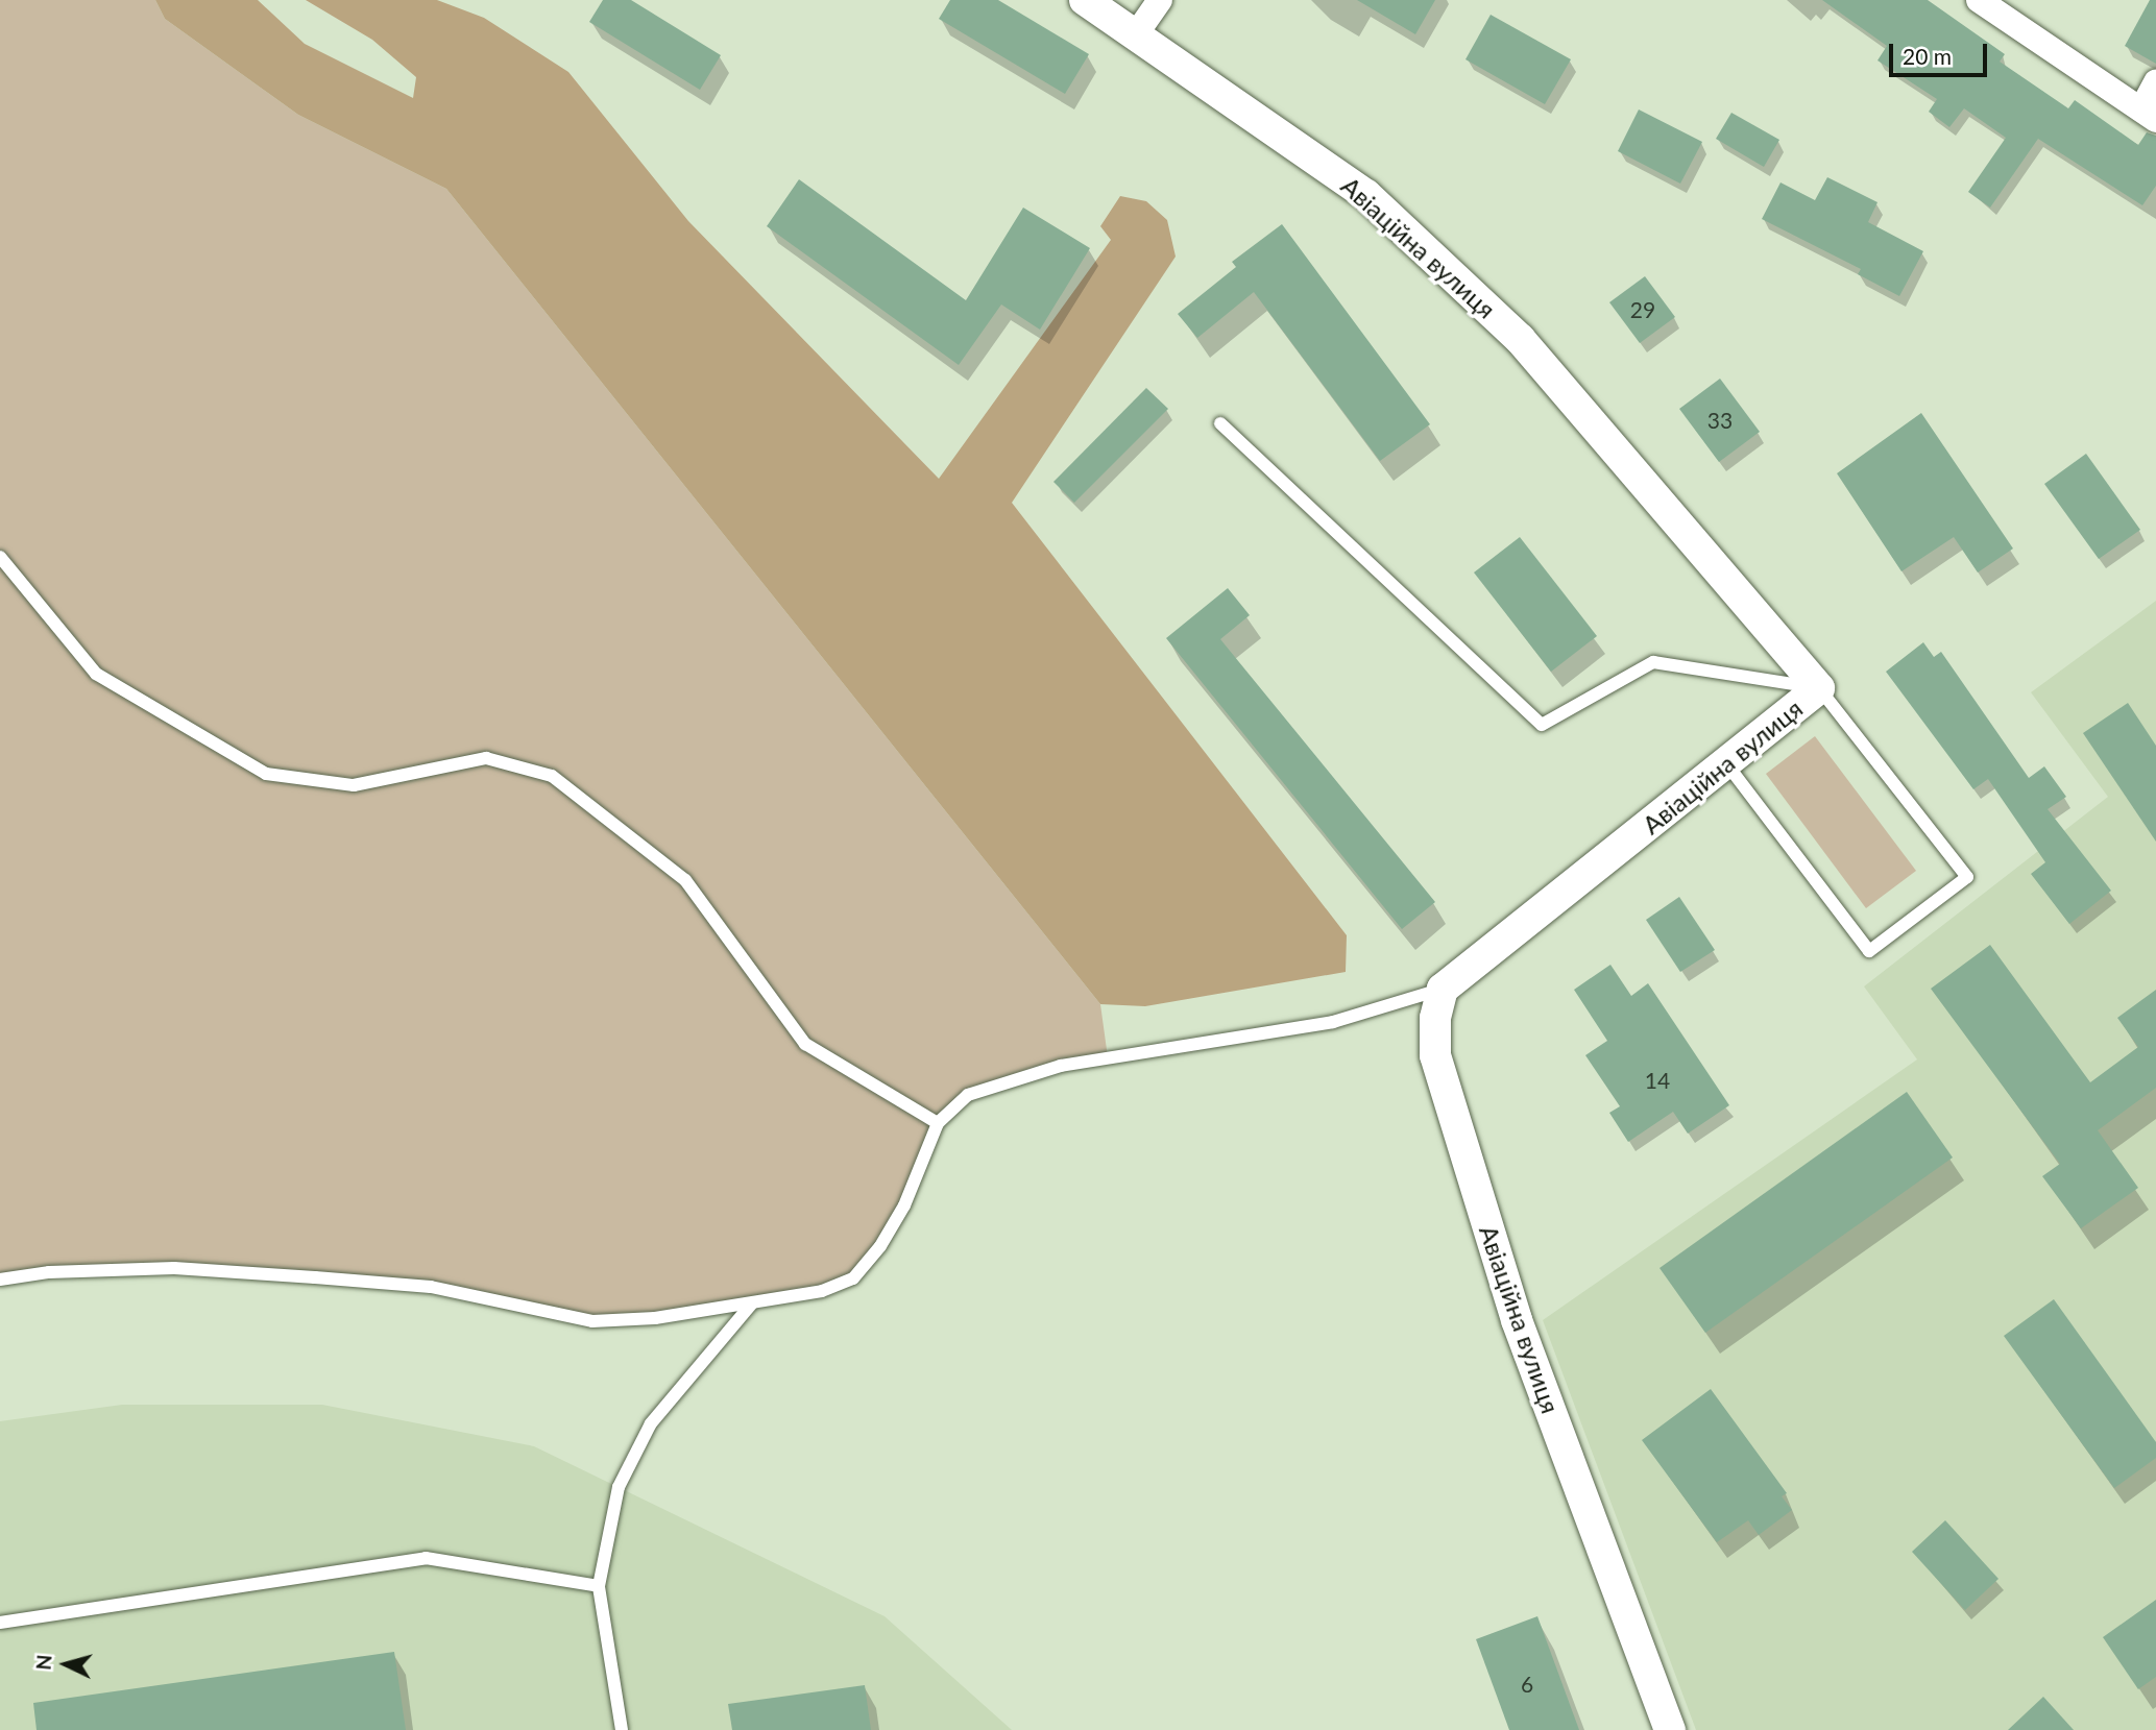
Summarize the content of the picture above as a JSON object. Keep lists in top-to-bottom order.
{
  "streets": {
    "street": ["Авіаційна вулиця"]
  },
  "house_numbers": [
    "29",
    "33",
    "14",
    "6"
  ],
  "scale_bar": "20 m",
  "north": "left"
}
